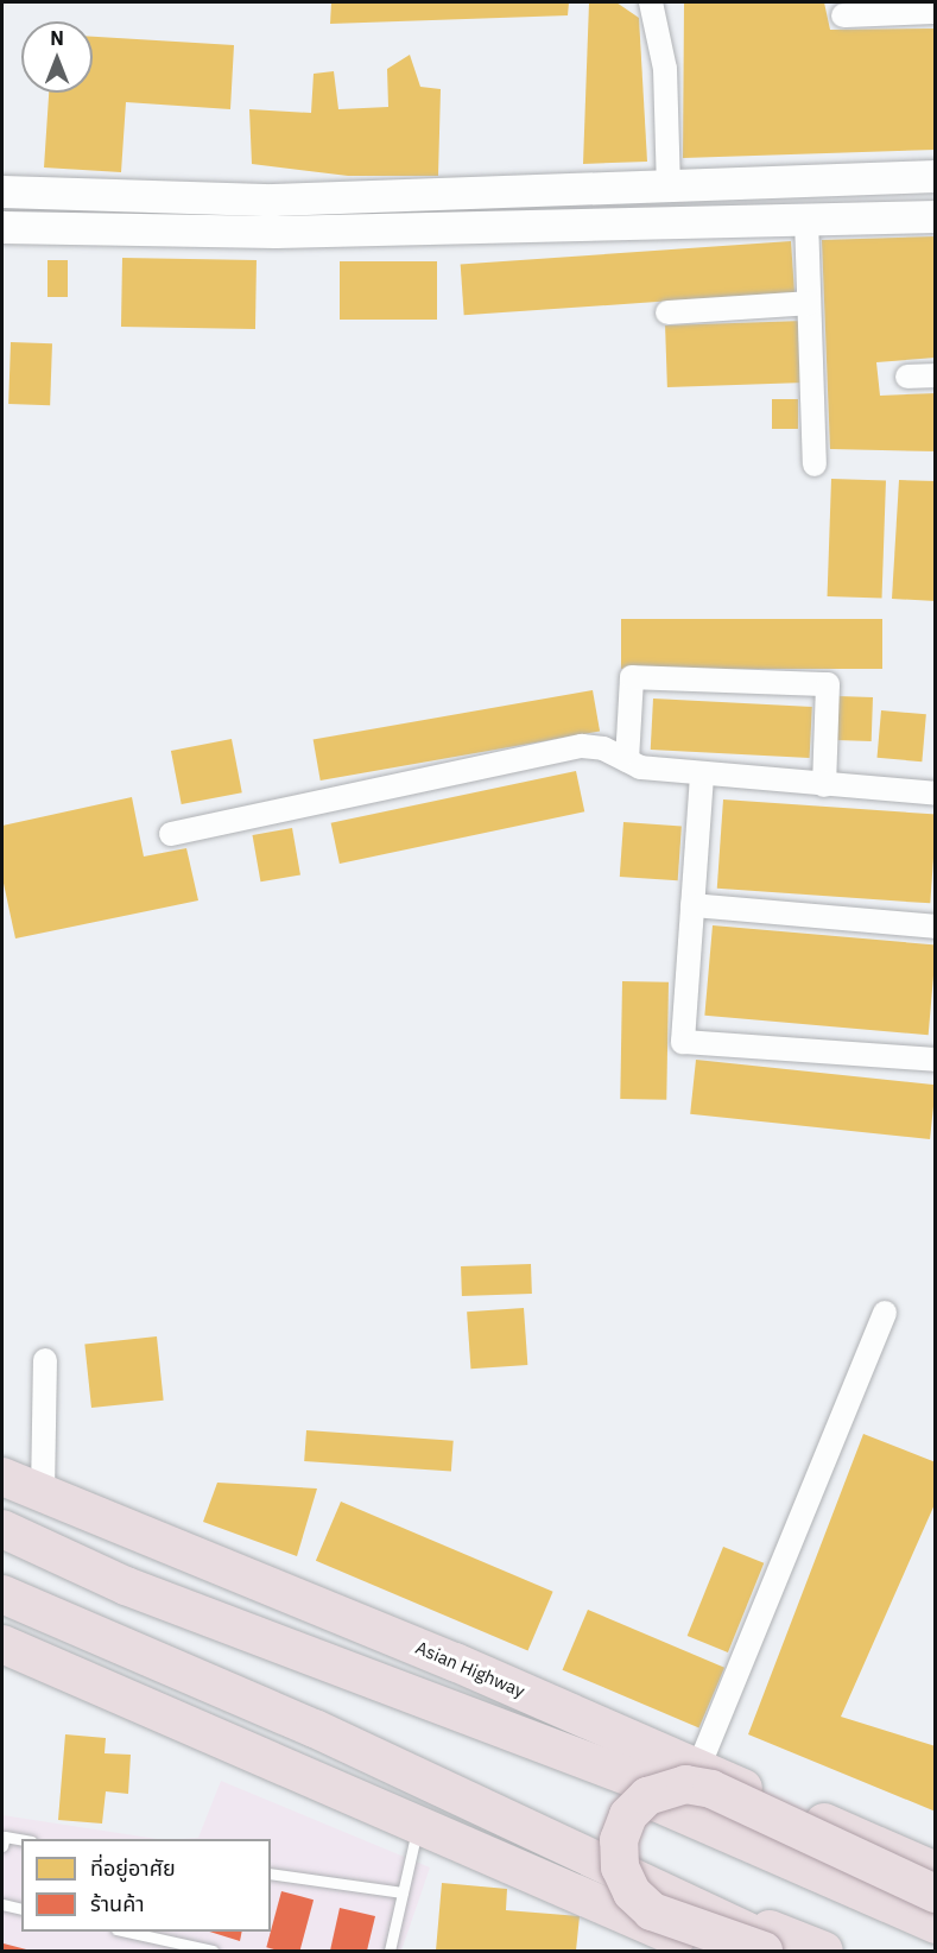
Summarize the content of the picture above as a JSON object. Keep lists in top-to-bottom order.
{
  "streets": {
    "highway": ["Asian Highway"]
  },
  "legend": ["ที่อยู่อาศัย", "ร้านค้า"],
  "north": "top"
}
